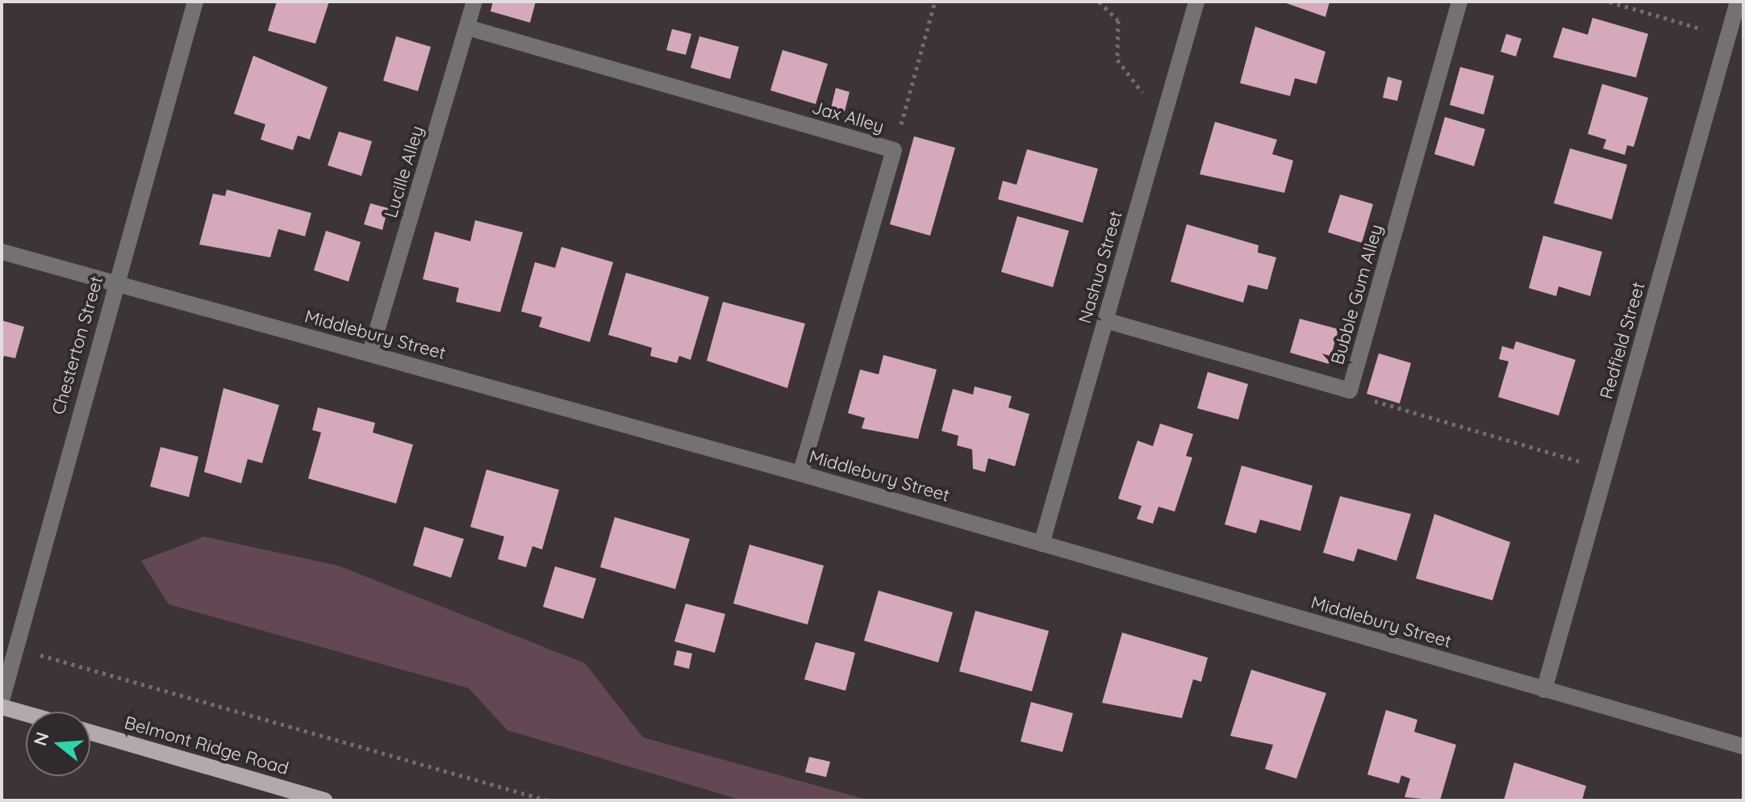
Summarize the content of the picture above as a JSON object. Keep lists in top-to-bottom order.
{
  "streets": {
    "main road": ["Belmont Ridge Road"],
    "street": [
      "Jax Alley",
      "Lucille Alley",
      "Nashua Street",
      "Bubble Gum Alley",
      "Middlebury Street",
      "Redfield Street",
      "Chesterton Street"
    ]
  },
  "crossings": [
    ["Jax Alley", "Lucille Alley"],
    ["Jax Alley", "Middlebury Street"],
    ["Lucille Alley", "Middlebury Street"],
    ["Nashua Street", "Bubble Gum Alley"],
    ["Nashua Street", "Middlebury Street"],
    ["Middlebury Street", "Redfield Street"],
    ["Middlebury Street", "Chesterton Street"]
  ],
  "north": "left"
}
